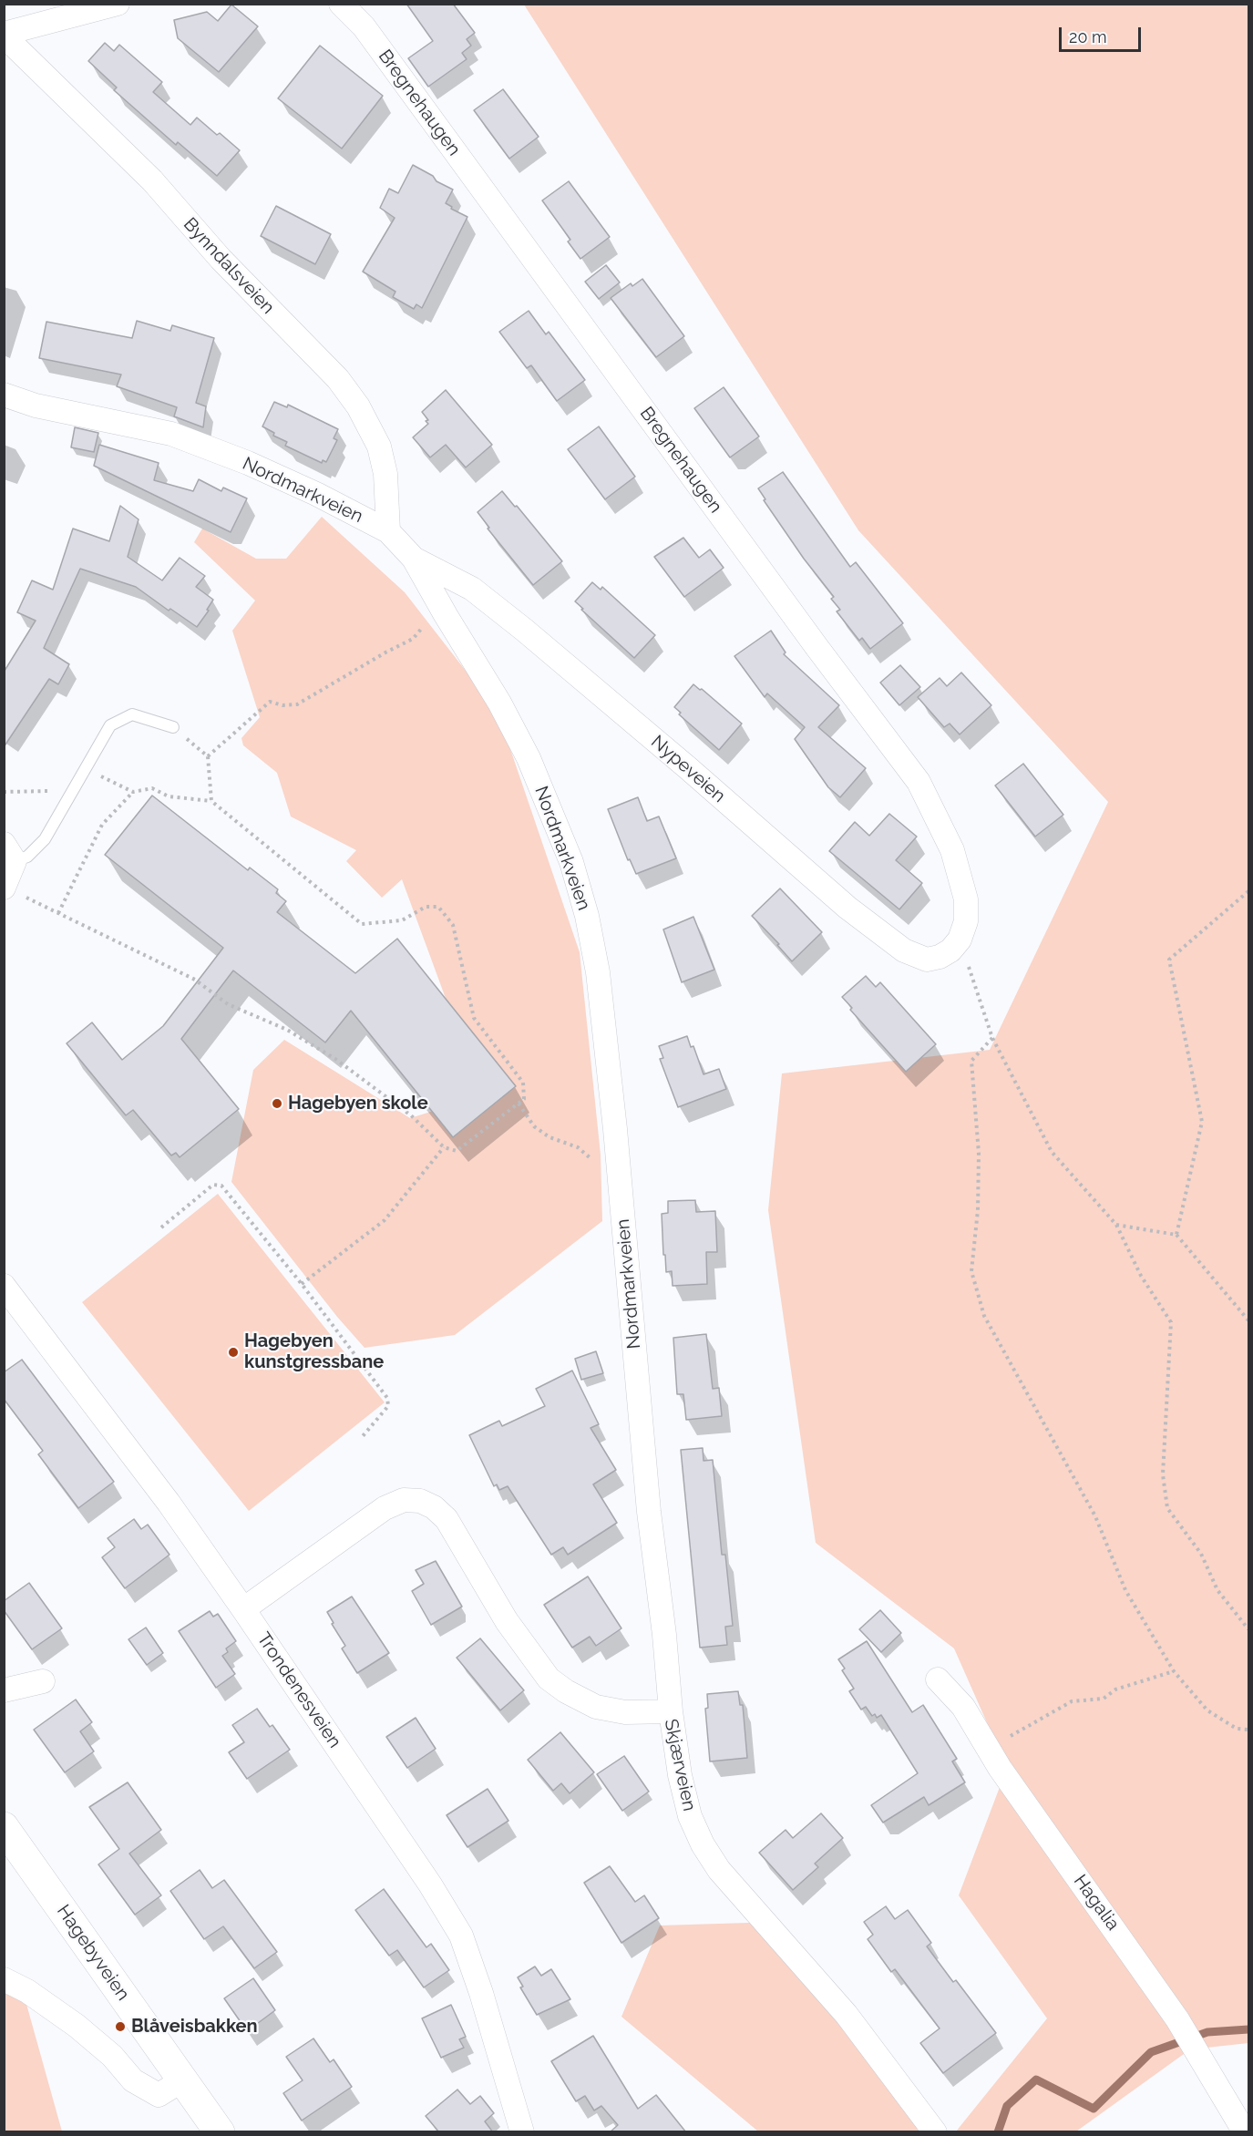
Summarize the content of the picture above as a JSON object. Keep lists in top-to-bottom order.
{
  "streets": {
    "main road": ["Hagebyveien"],
    "street": [
      "Bregnehaugen",
      "Bynndalsveien",
      "Nordmarkveien",
      "Nypeveien",
      "Trondenesveien",
      "Skjærveien",
      "Hagalia"
    ]
  },
  "crossings": [
    ["Bregnehaugen", "Nypeveien"],
    ["Bynndalsveien", "Nordmarkveien"],
    ["Nordmarkveien", "Nypeveien"],
    ["Nordmarkveien", "Skjærveien"],
    ["Trondenesveien", "Skjærveien"]
  ],
  "places": ["Hagebyen skole", "Hagebyen kunstgressbane", "Blåveisbakken"],
  "scale_bar": "20 m"
}
